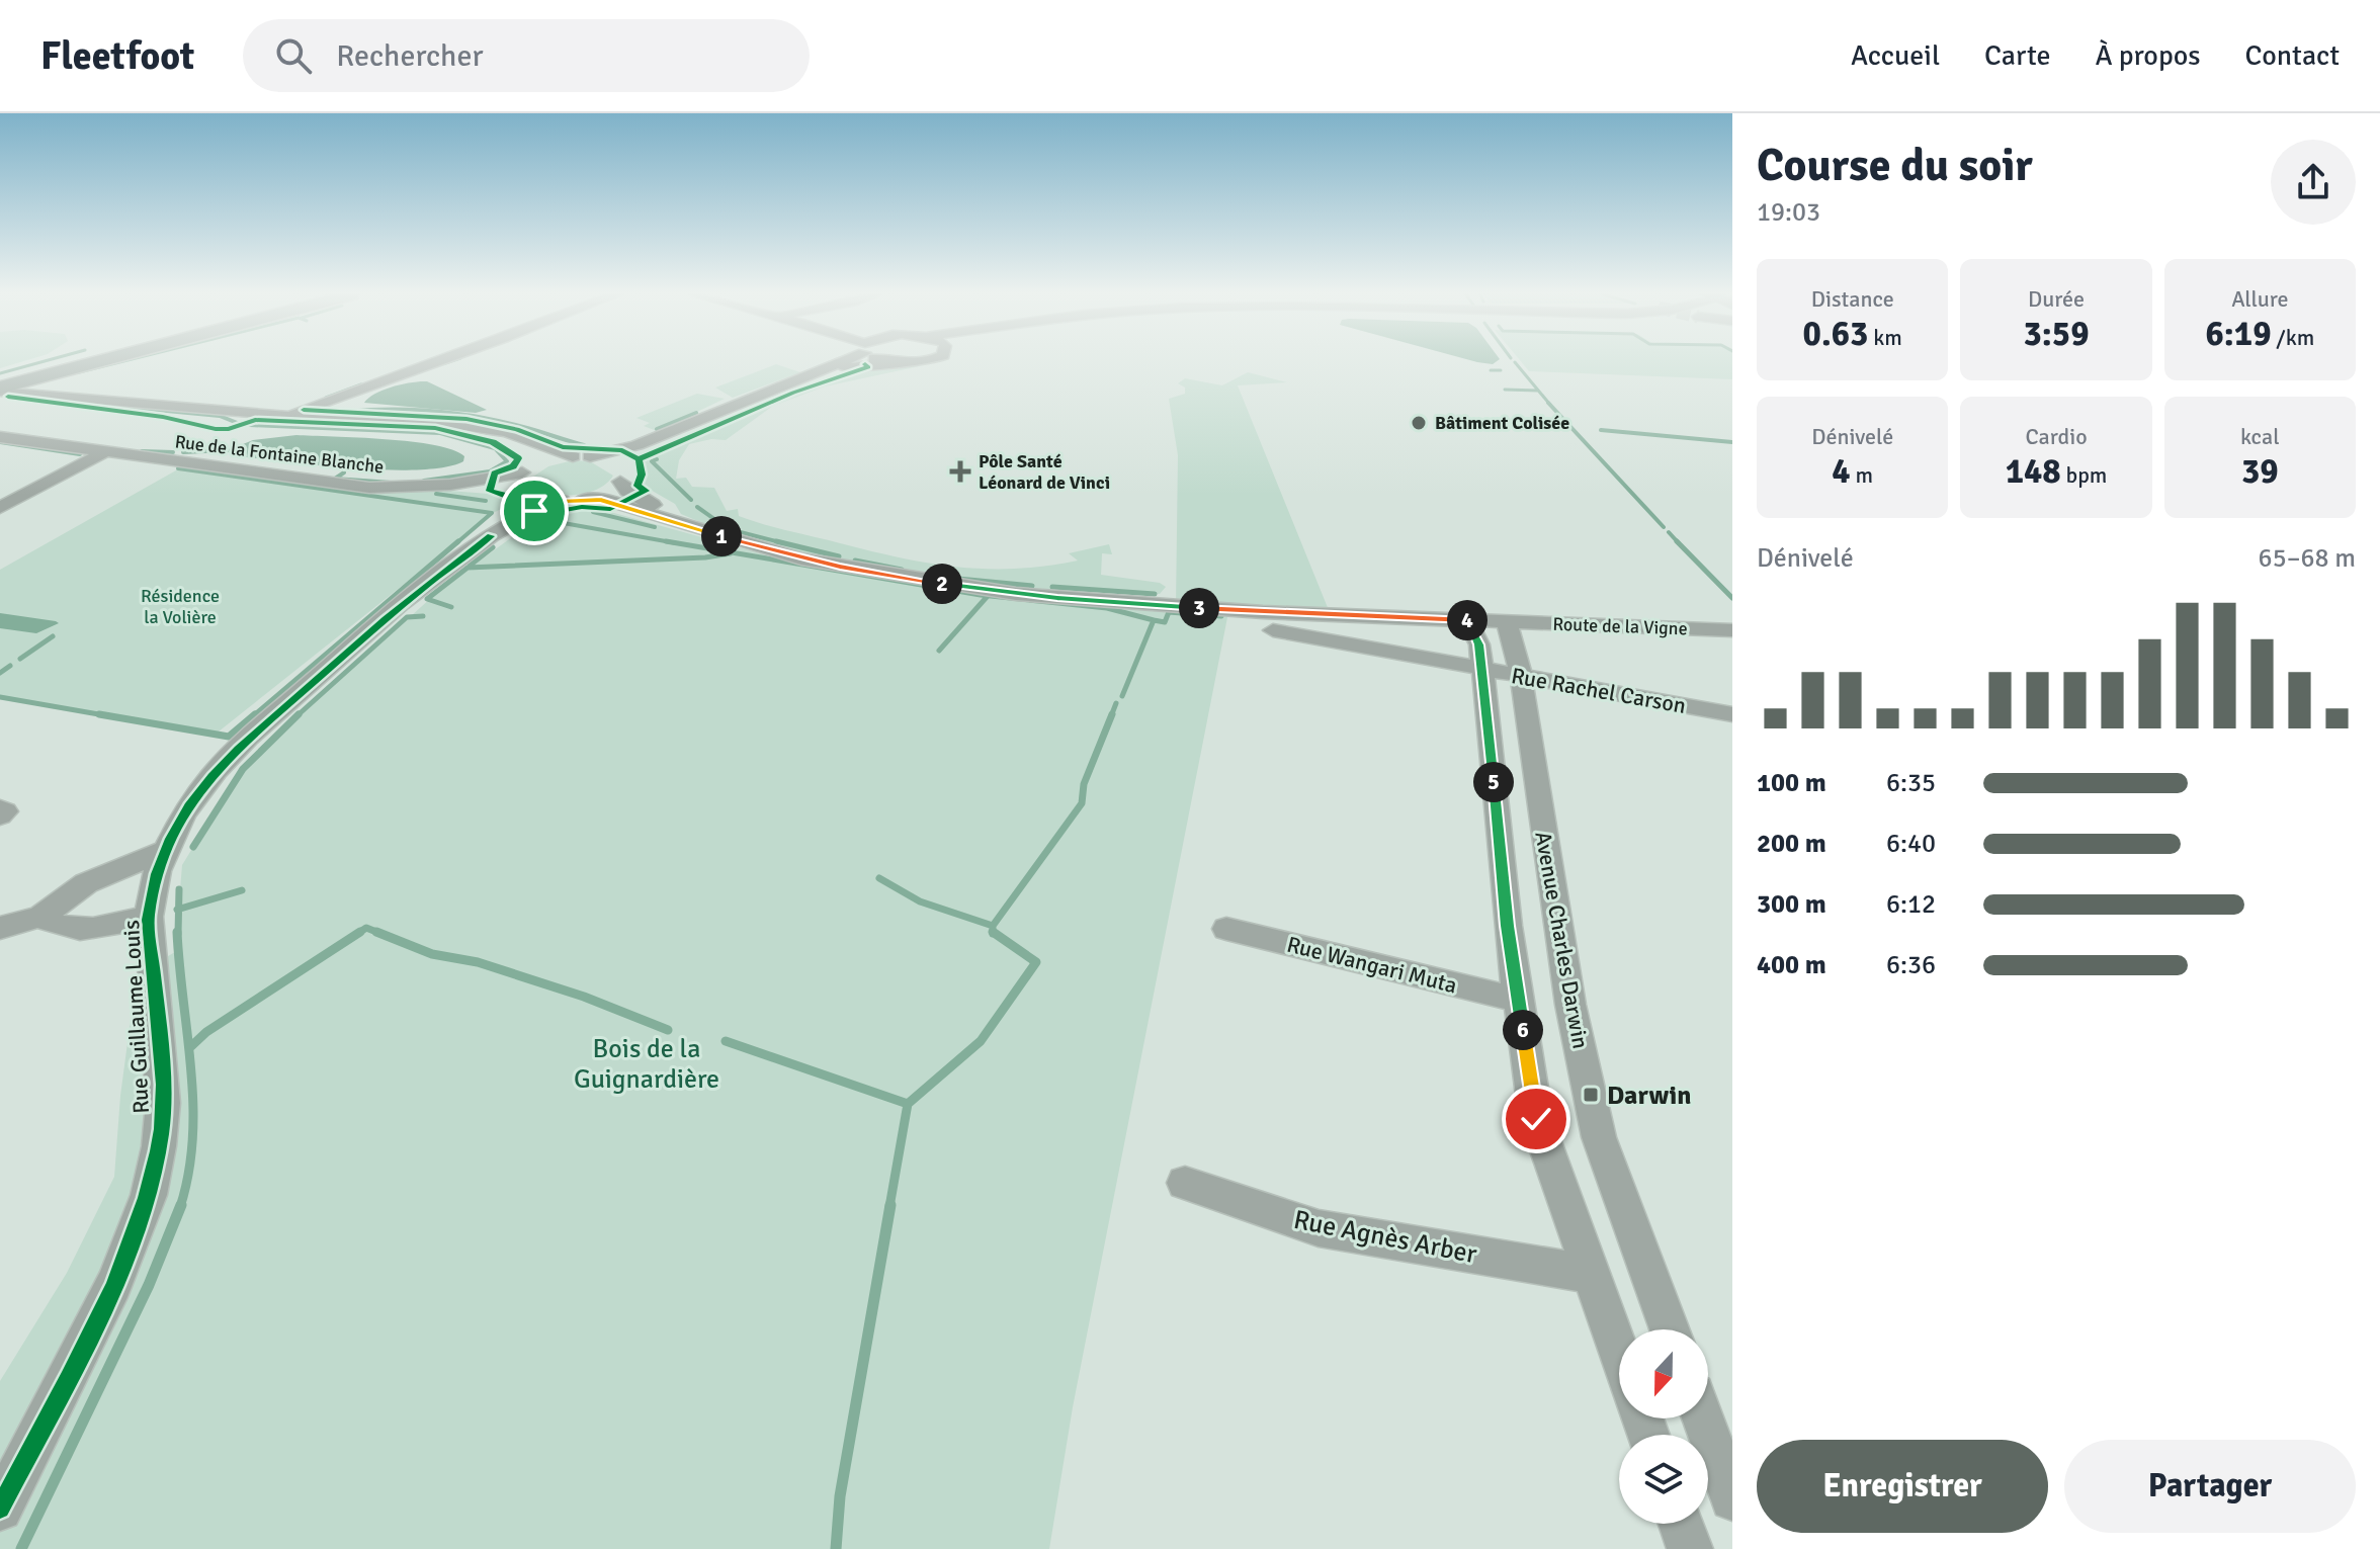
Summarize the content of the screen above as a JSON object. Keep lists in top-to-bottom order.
{
  "streets": {
    "street": [
      "Rue de la Fontaine Blanche",
      "Route de la Vigne",
      "Rue Rachel Carson",
      "Avenue Charles Darwin",
      "Rue Wangari Muta",
      "Rue Guillaume Louis",
      "Rue Agnès Arber"
    ]
  },
  "crossings": [
    ["Rue de la Fontaine Blanche", "Rue Guillaume Louis"],
    ["Route de la Vigne", "Avenue Charles Darwin"],
    ["Rue Rachel Carson", "Avenue Charles Darwin"],
    ["Avenue Charles Darwin", "Rue Wangari Muta"],
    ["Avenue Charles Darwin", "Rue Agnès Arber"]
  ],
  "parks": ["Résidence la Volière", "Bois de la Guignardière"],
  "places": {
    "other": ["Bâtiment Colisée"],
    "health": ["Pôle Santé Léonard de Vinci"],
    "transit": ["Darwin"]
  },
  "north": "bottom",
  "page": {
    "header": "Fleetfoot",
    "search": "Rechercher",
    "nav": [
      "Accueil",
      "Carte",
      "À propos",
      "Contact"
    ],
    "heading": ["Course du soir", "19:03"],
    "stats": [
      ["Distance", "0.63 km"],
      ["Durée", "3:59"],
      ["Allure", "6:19 /km"],
      ["Dénivelé", "4 m"],
      ["Cardio", "148 bpm"],
      ["kcal", "39"]
    ],
    "pins": [
      "1",
      "2",
      "3",
      "4",
      "5",
      "6"
    ],
    "chart": ["Dénivelé", "65–68 m"],
    "list": [
      {
        "name": "100 m",
        "note": "6:35"
      },
      {
        "name": "200 m",
        "note": "6:40"
      },
      {
        "name": "300 m",
        "note": "6:12"
      },
      {
        "name": "400 m",
        "note": "6:36"
      }
    ],
    "buttons": ["Enregistrer", "Partager"]
  }
}
